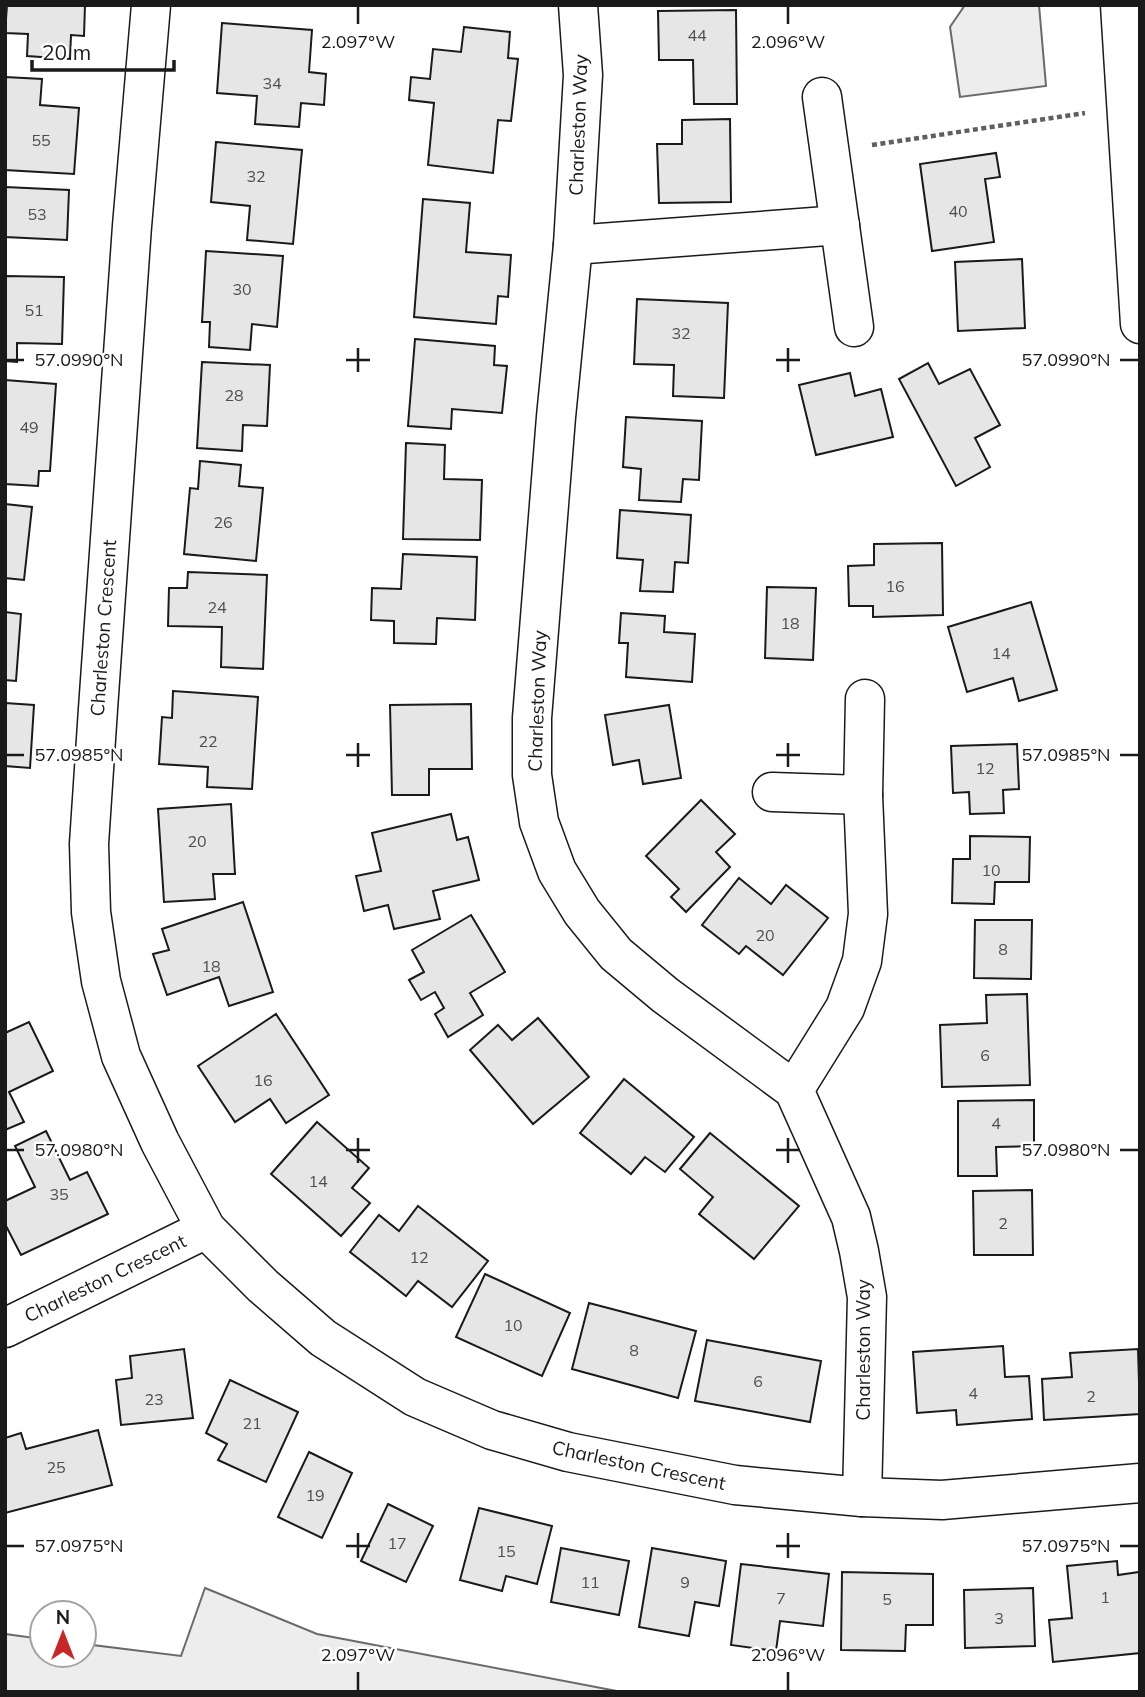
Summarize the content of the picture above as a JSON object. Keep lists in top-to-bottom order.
{
  "streets": {
    "street": ["Charleston Way", "Charleston Crescent"]
  },
  "crossings": [
    ["Charleston Way", "Charleston Crescent"]
  ],
  "house_numbers": [
    "44",
    "34",
    "55",
    "32",
    "40",
    "53",
    "30",
    "51",
    "32",
    "28",
    "49",
    "26",
    "16",
    "24",
    "18",
    "14",
    "22",
    "12",
    "20",
    "10",
    "20",
    "8",
    "18",
    "6",
    "16",
    "4",
    "14",
    "35",
    "2",
    "12",
    "10",
    "8",
    "6",
    "4",
    "2",
    "23",
    "21",
    "25",
    "19",
    "17",
    "15",
    "11",
    "9",
    "1",
    "7",
    "5",
    "3"
  ],
  "scale_bar": "20 m",
  "north": "top",
  "coordinates": [
    "2.097°W",
    "2.096°W",
    "57.0990°N",
    "57.0985°N",
    "57.0980°N",
    "57.0975°N"
  ]
}
